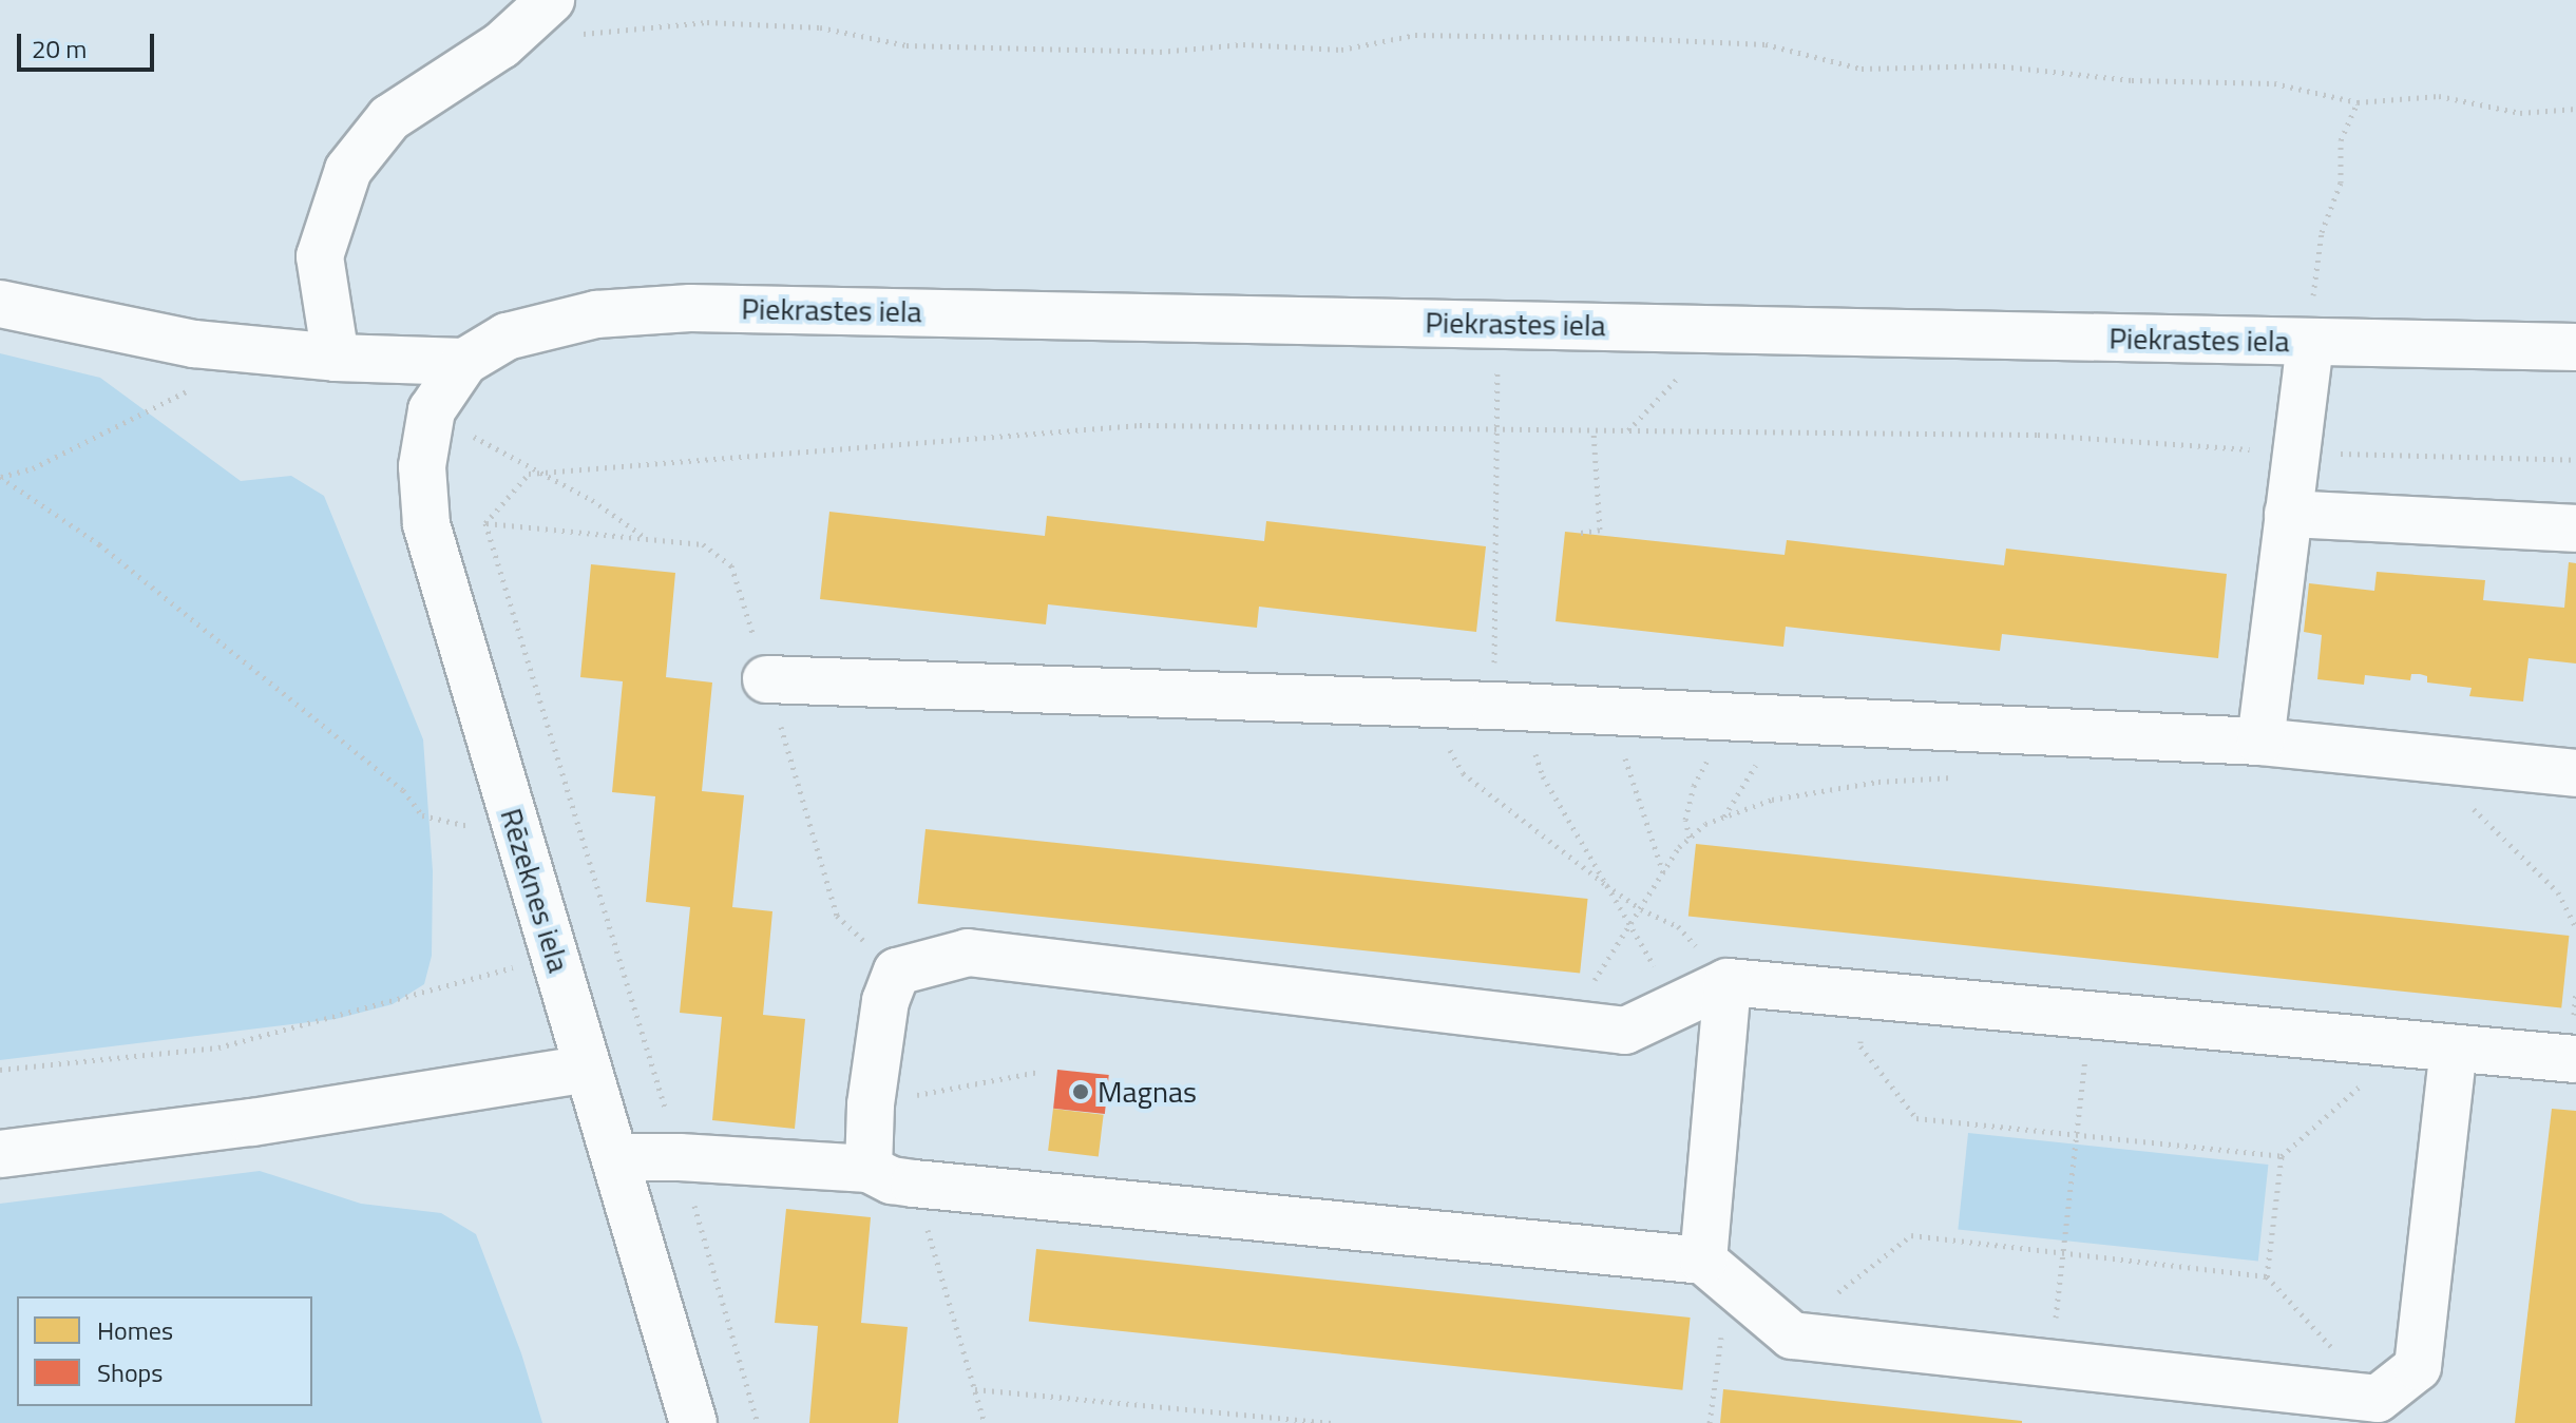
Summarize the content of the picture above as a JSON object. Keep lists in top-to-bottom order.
{
  "streets": {
    "street": ["Piekrastes iela", "Rēzeknes iela"]
  },
  "crossings": [
    ["Piekrastes iela", "Rēzeknes iela"]
  ],
  "places": ["Magnas"],
  "legend": ["Homes", "Shops"],
  "scale_bar": "20 m"
}
